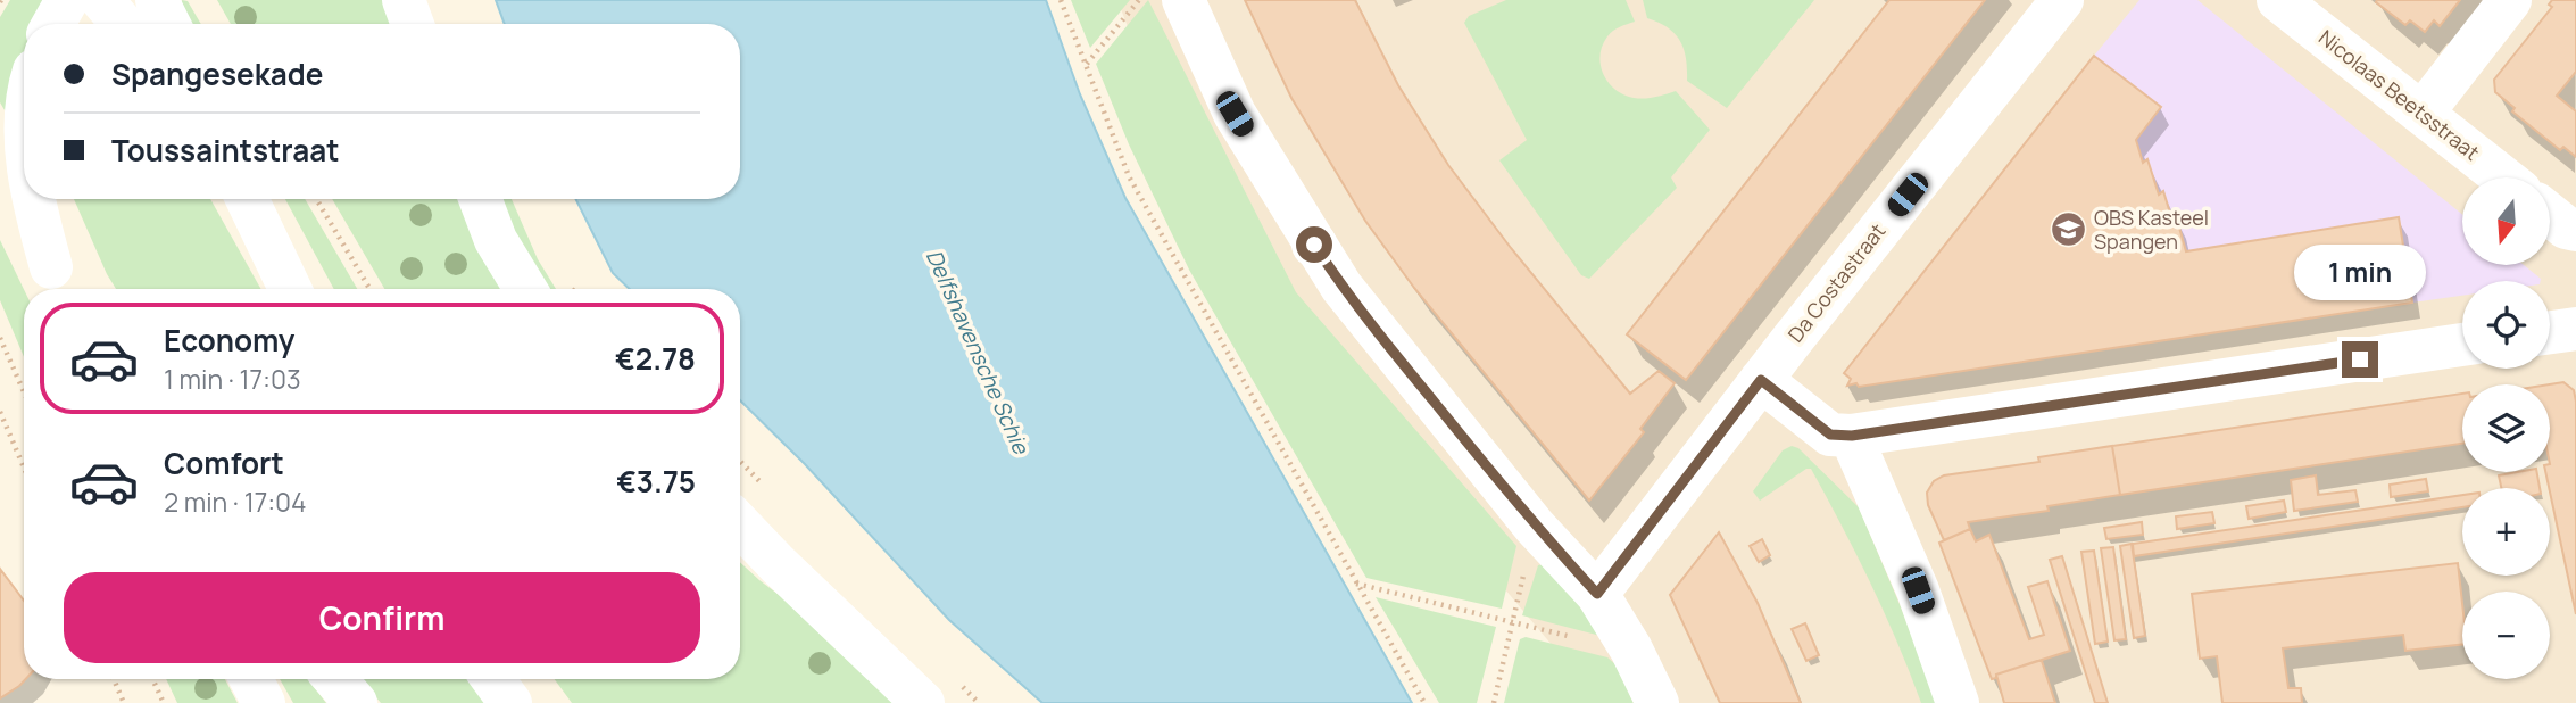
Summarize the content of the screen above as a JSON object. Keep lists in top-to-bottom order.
{
  "streets": {
    "street": ["Nicolaas Beetsstraat", "Da Costastraat"]
  },
  "water": ["Delfshavensche Schie"],
  "places": {
    "school or university": ["OBS Kasteel Spangen"]
  },
  "north": "bottom",
  "page": {
    "banner": ["Spangesekade", "Toussaintstraat"],
    "map_buttons": ["+", "−"],
    "bubble": "1 min",
    "list": [
      {
        "name": "Economy",
        "note": "1 min · 17:03",
        "value": "€2.78"
      },
      {
        "name": "Comfort",
        "note": "2 min · 17:04",
        "value": "€3.75"
      }
    ],
    "buttons": "Confirm"
  }
}
